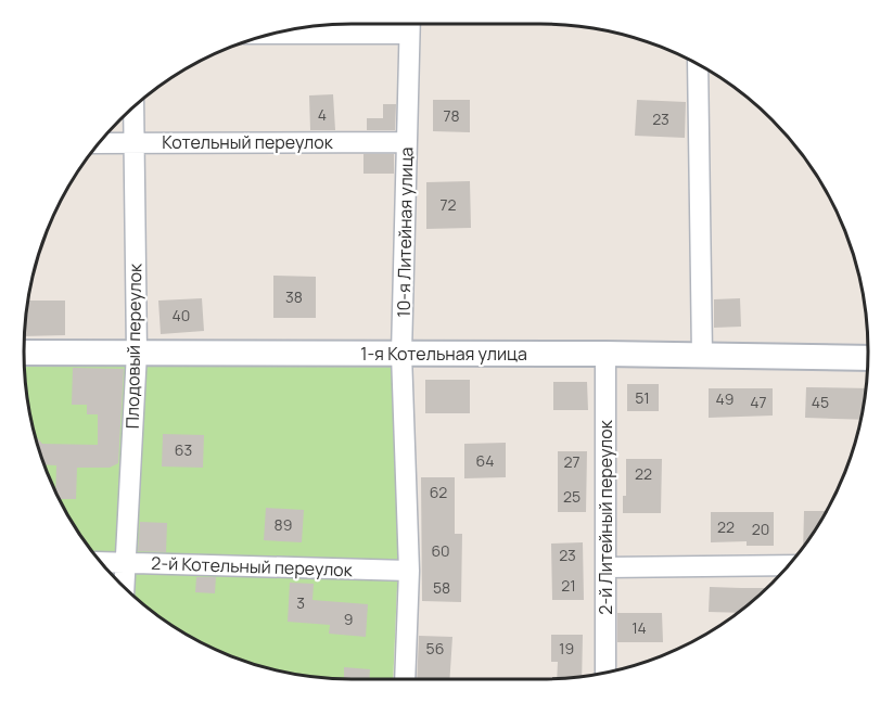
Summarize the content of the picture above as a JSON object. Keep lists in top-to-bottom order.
{
  "streets": {
    "street": [
      "Котельный переулок",
      "10-я Литейная улица",
      "Плодовый переулок",
      "1-я Котельная улица",
      "2-й Литейный переулок",
      "2-й Котельный переулок"
    ]
  },
  "crossings": [
    ["Котельный переулок", "10-я Литейная улица"],
    ["Котельный переулок", "Плодовый переулок"],
    ["10-я Литейная улица", "1-я Котельная улица"],
    ["10-я Литейная улица", "2-й Котельный переулок"],
    ["Плодовый переулок", "1-я Котельная улица"],
    ["Плодовый переулок", "2-й Котельный переулок"],
    ["1-я Котельная улица", "2-й Литейный переулок"]
  ],
  "house_numbers": [
    "4",
    "78",
    "23",
    "72",
    "38",
    "40",
    "51",
    "49",
    "47",
    "45",
    "63",
    "64",
    "27",
    "22",
    "62",
    "25",
    "89",
    "22",
    "20",
    "60",
    "23",
    "21",
    "58",
    "3",
    "9",
    "14",
    "56",
    "19"
  ]
}
